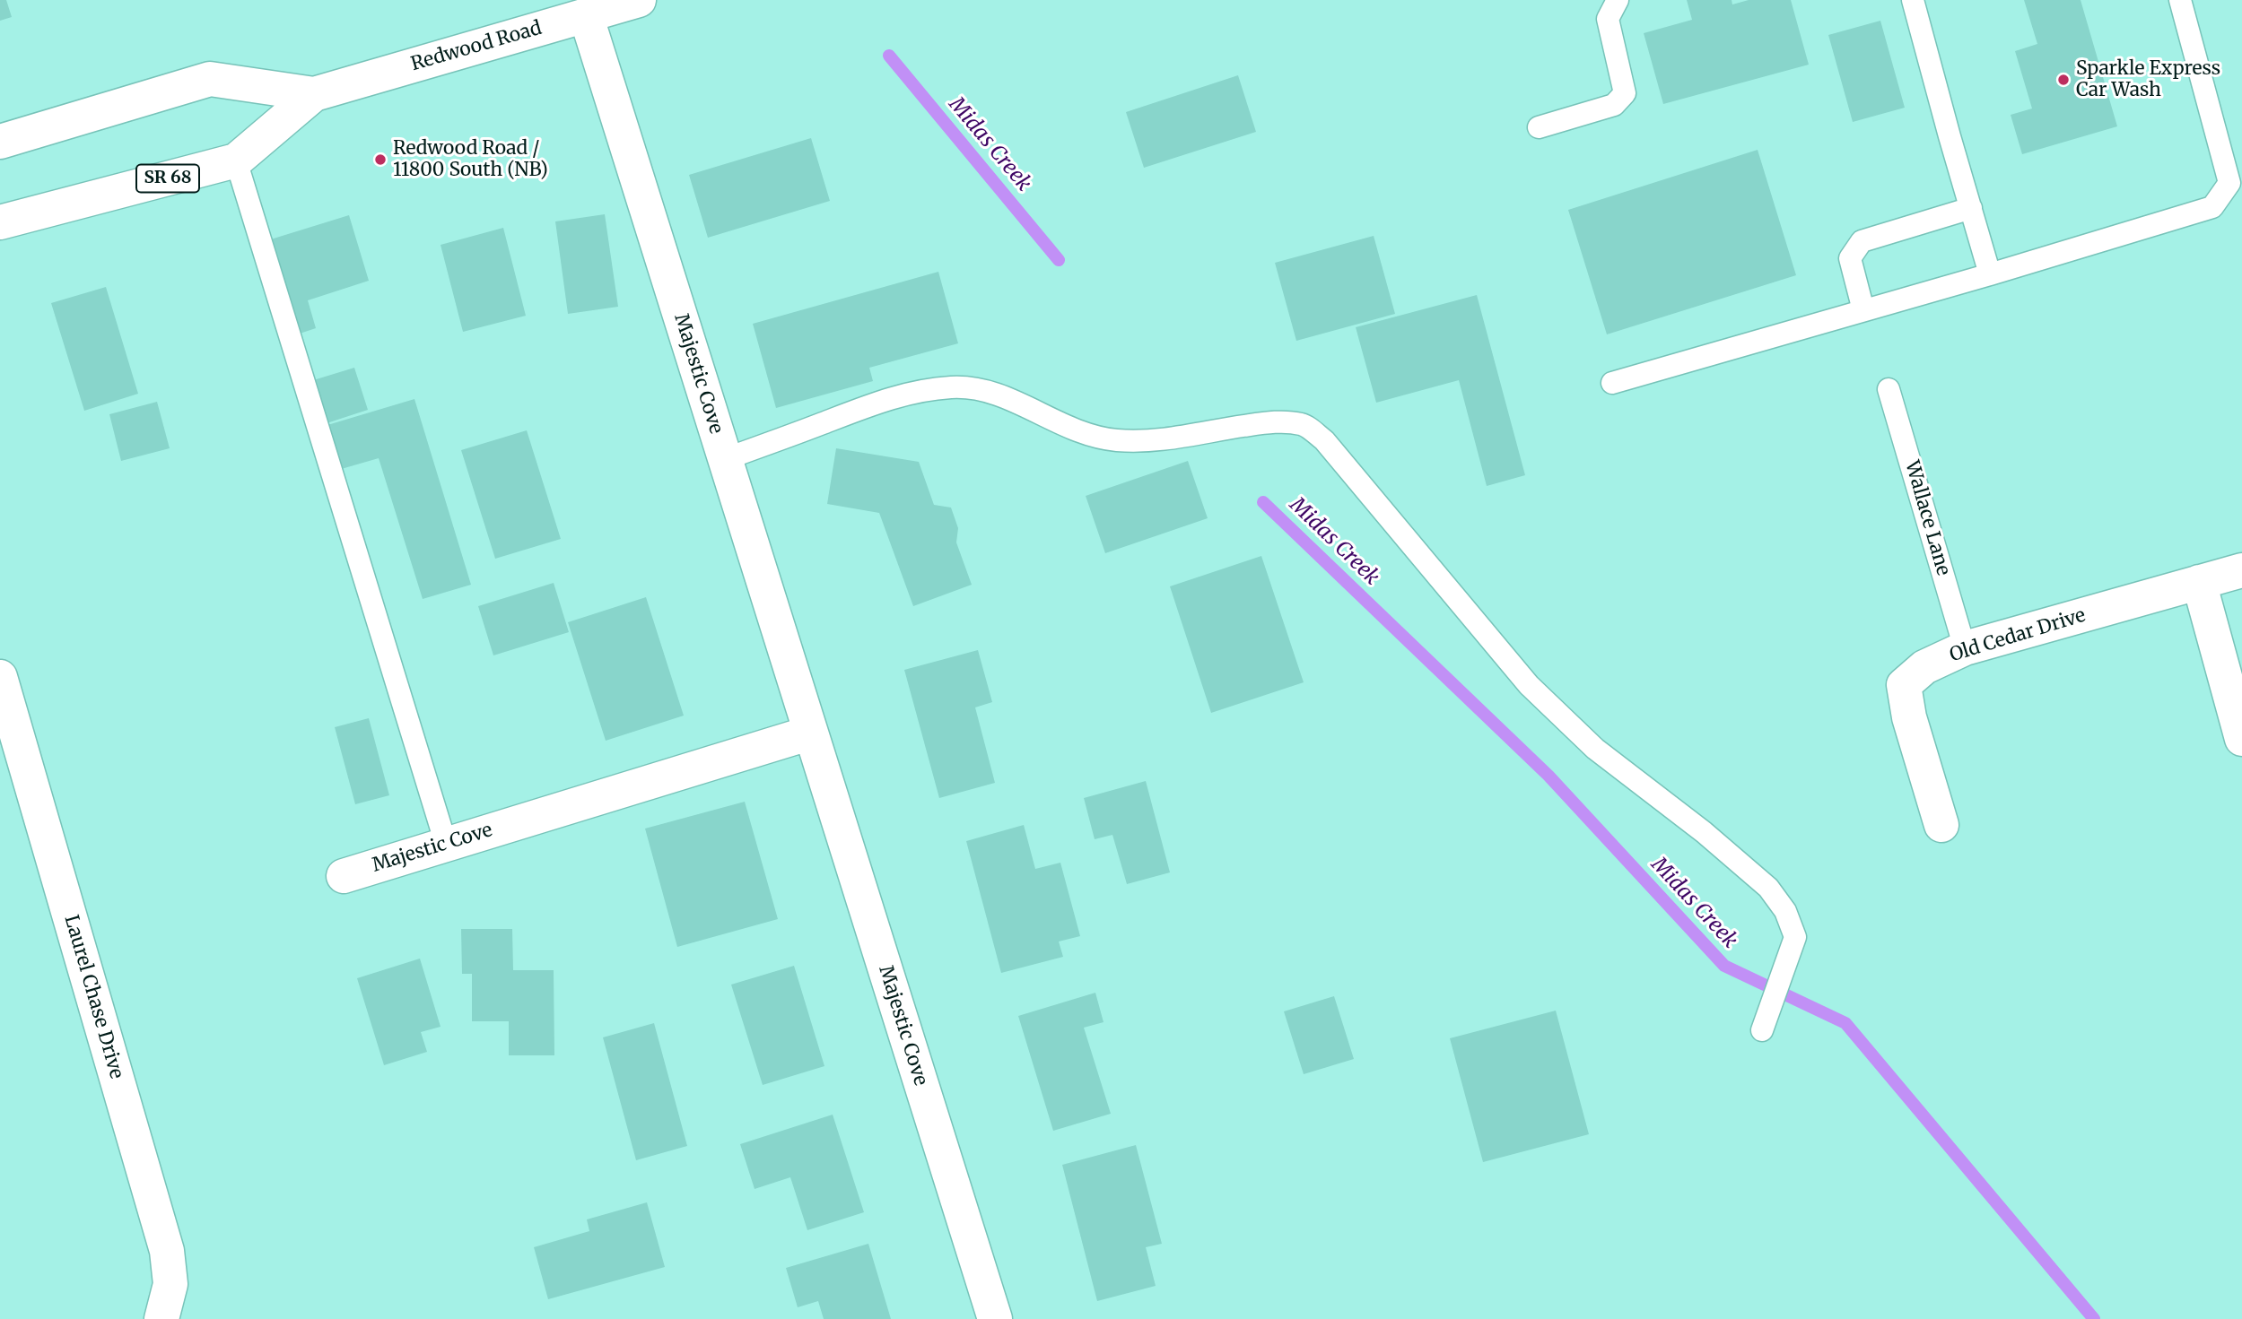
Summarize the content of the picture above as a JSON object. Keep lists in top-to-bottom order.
{
  "streets": {
    "street": [
      "Redwood Road",
      "SR 68",
      "Majestic Cove",
      "Old Cedar Drive",
      "Laurel Chase Drive"
    ],
    "lane": ["Wallace Lane"]
  },
  "crossings": [
    ["Redwood Road", "Majestic Cove"],
    ["Wallace Lane", "Old Cedar Drive"]
  ],
  "water": ["Midas Creek"],
  "places": ["Sparkle Express Car Wash", "Redwood Road / 11800 South (NB)"]
}
